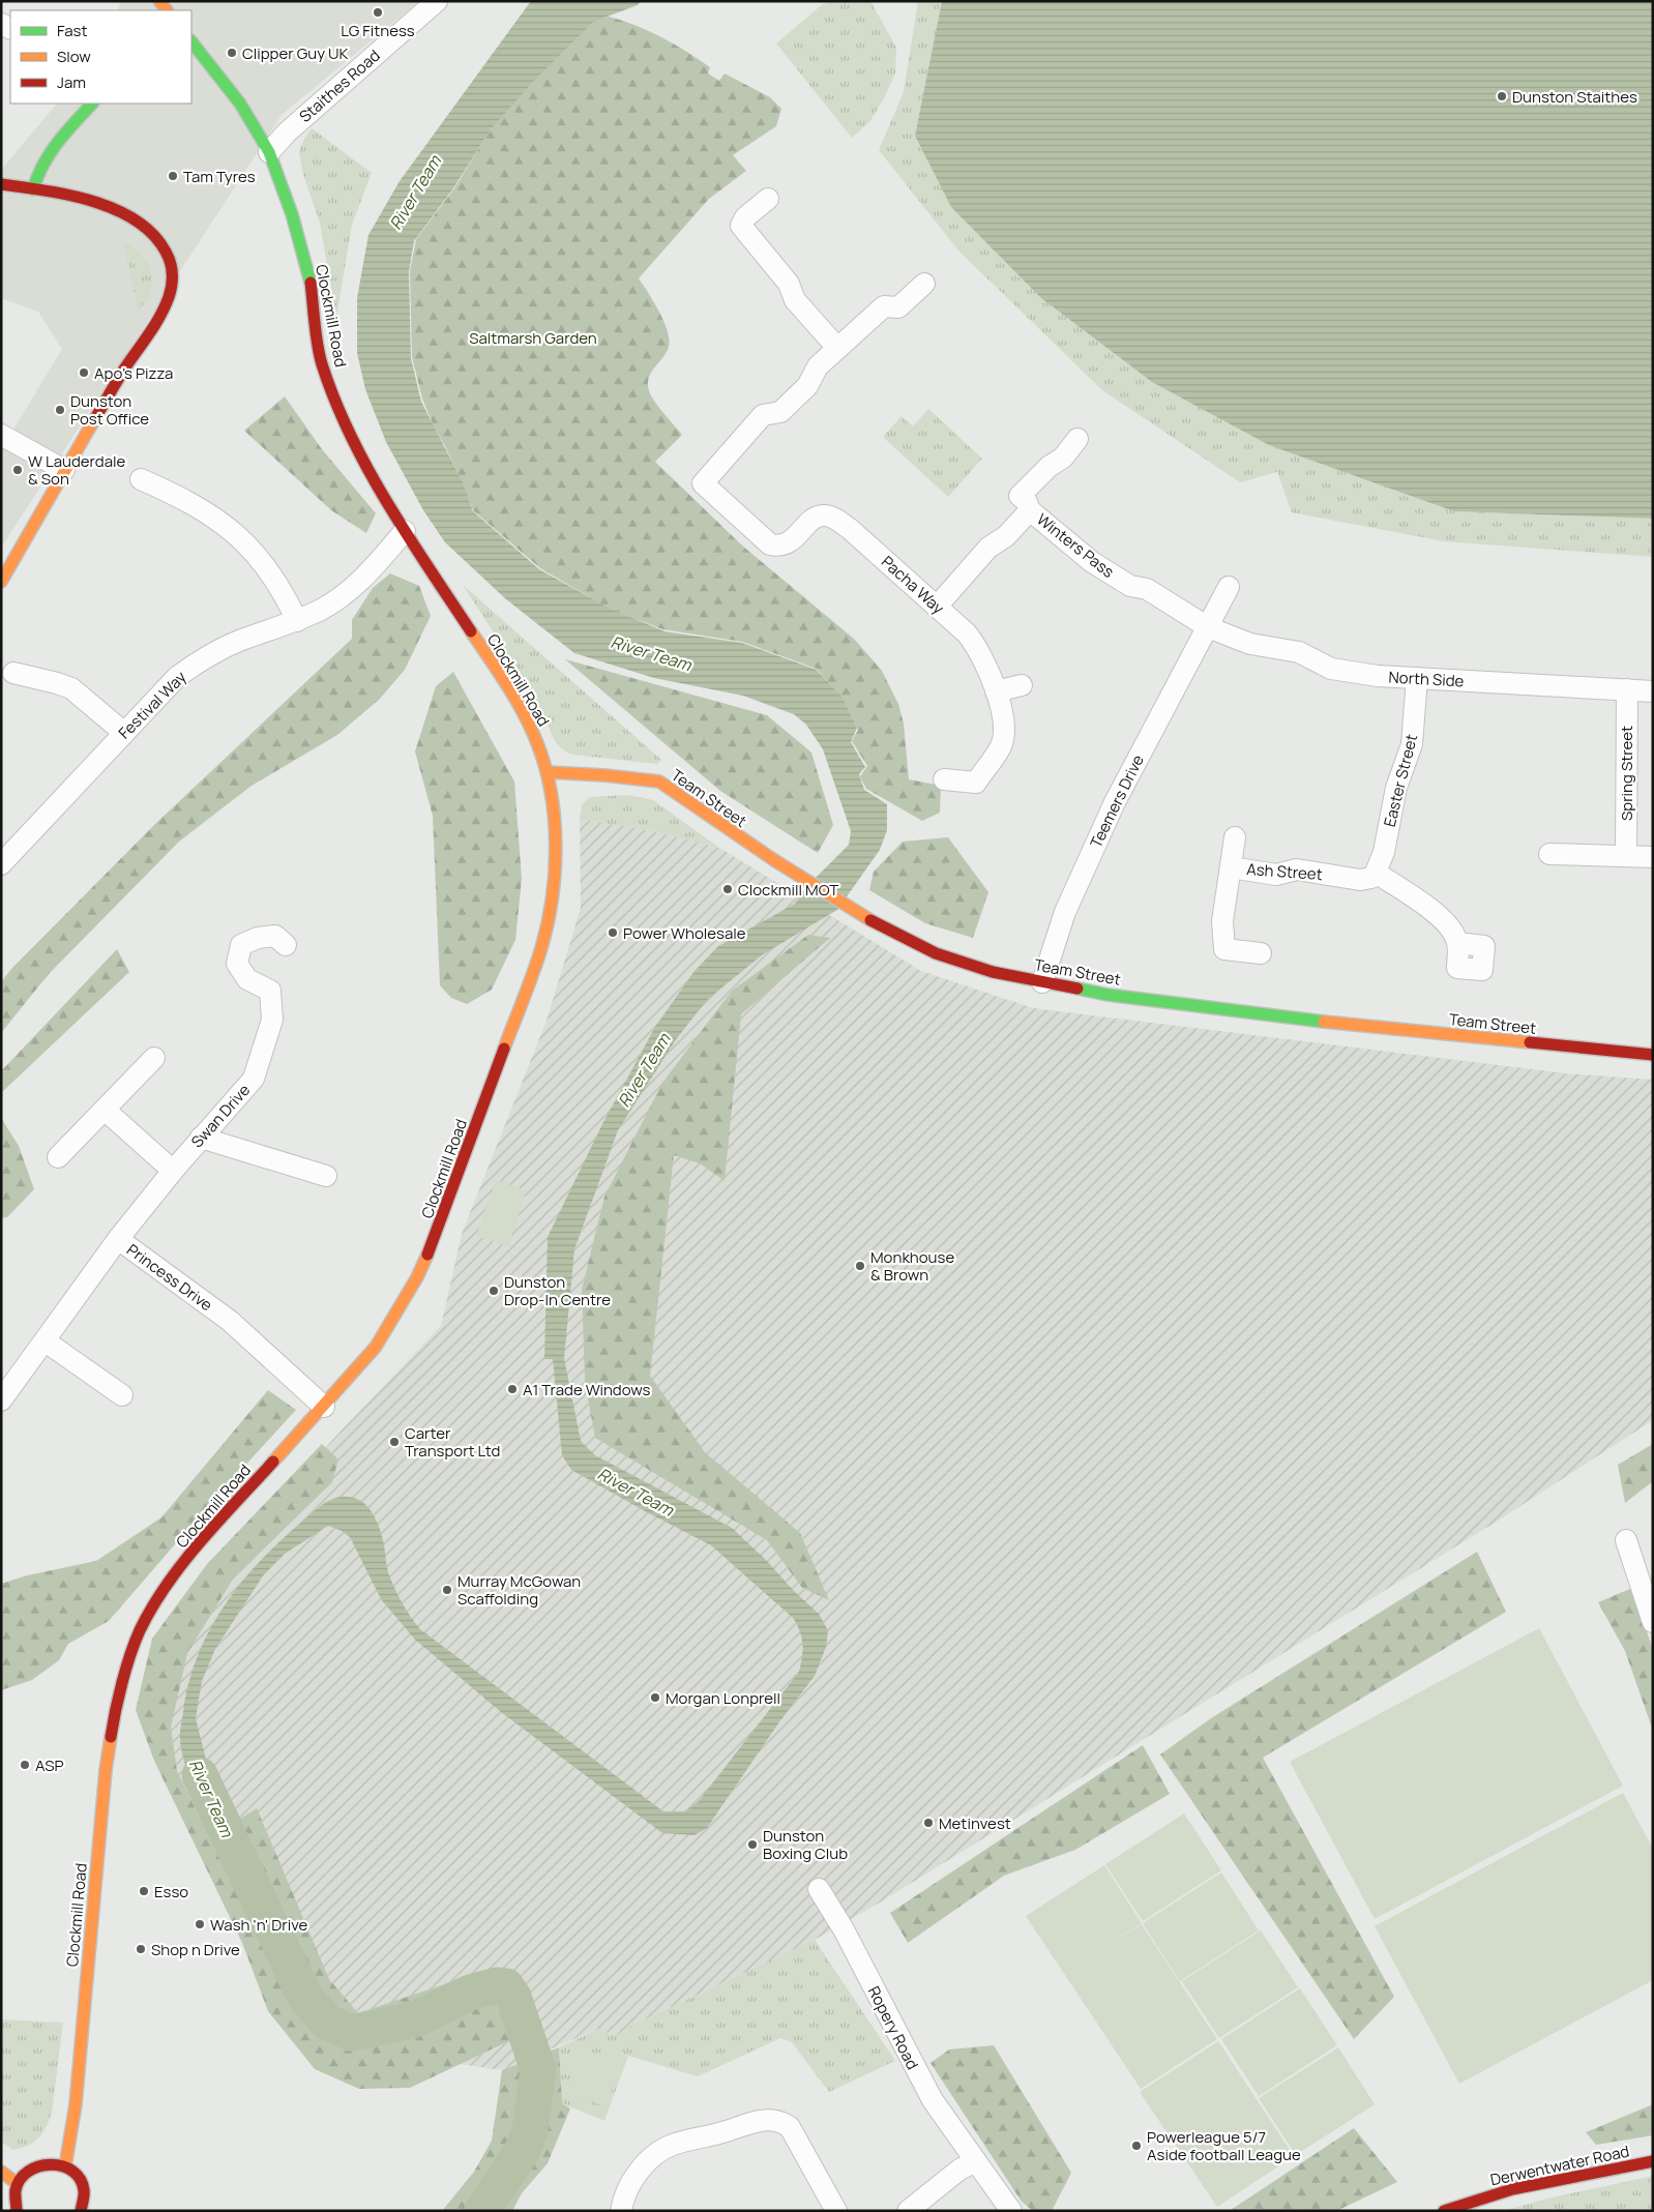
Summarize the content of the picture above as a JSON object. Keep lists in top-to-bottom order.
{
  "streets": {
    "main road": ["Clockmill Road", "Team Street", "Derwentwater Road"],
    "street": [
      "Staithes Road",
      "Winters Pass",
      "Pacha Way",
      "North Side",
      "Festival Way",
      "Spring Street",
      "Easter Street",
      "Teemers Drive",
      "Ash Street",
      "Swan Drive",
      "Princess Drive",
      "Ropery Road"
    ]
  },
  "crossings": [
    ["Staithes Road", "Clockmill Road"],
    ["Clockmill Road", "Festival Way"],
    ["Clockmill Road", "Team Street"],
    ["Clockmill Road", "Princess Drive"],
    ["Winters Pass", "North Side"],
    ["Winters Pass", "Teemers Drive"],
    ["North Side", "Spring Street"],
    ["North Side", "Easter Street"],
    ["North Side", "Teemers Drive"],
    ["Easter Street", "Ash Street"],
    ["Team Street", "Teemers Drive"],
    ["Swan Drive", "Princess Drive"]
  ],
  "water": ["River Team"],
  "parks": ["Saltmarsh Garden"],
  "places": [
    "LG Fitness",
    "Clipper Guy UK",
    "Dunston Staithes",
    "Tam Tyres",
    "Apo’s Pizza",
    "Dunston Post Office",
    "W Lauderdale & Son",
    "Clockmill MOT",
    "Power Wholesale",
    "Monkhouse & Brown",
    "Dunston Drop-In Centre",
    "A1 Trade Windows",
    "Carter Transport Ltd",
    "Murray McGowan Scaffolding",
    "Morgan Lonprell",
    "ASP",
    "Metinvest",
    "Dunston Boxing Club",
    "Esso",
    "Wash 'n' Drive",
    "Shop n Drive",
    "Powerleague 5/7 Aside football League"
  ],
  "legend": ["Fast", "Slow", "Jam"]
}
